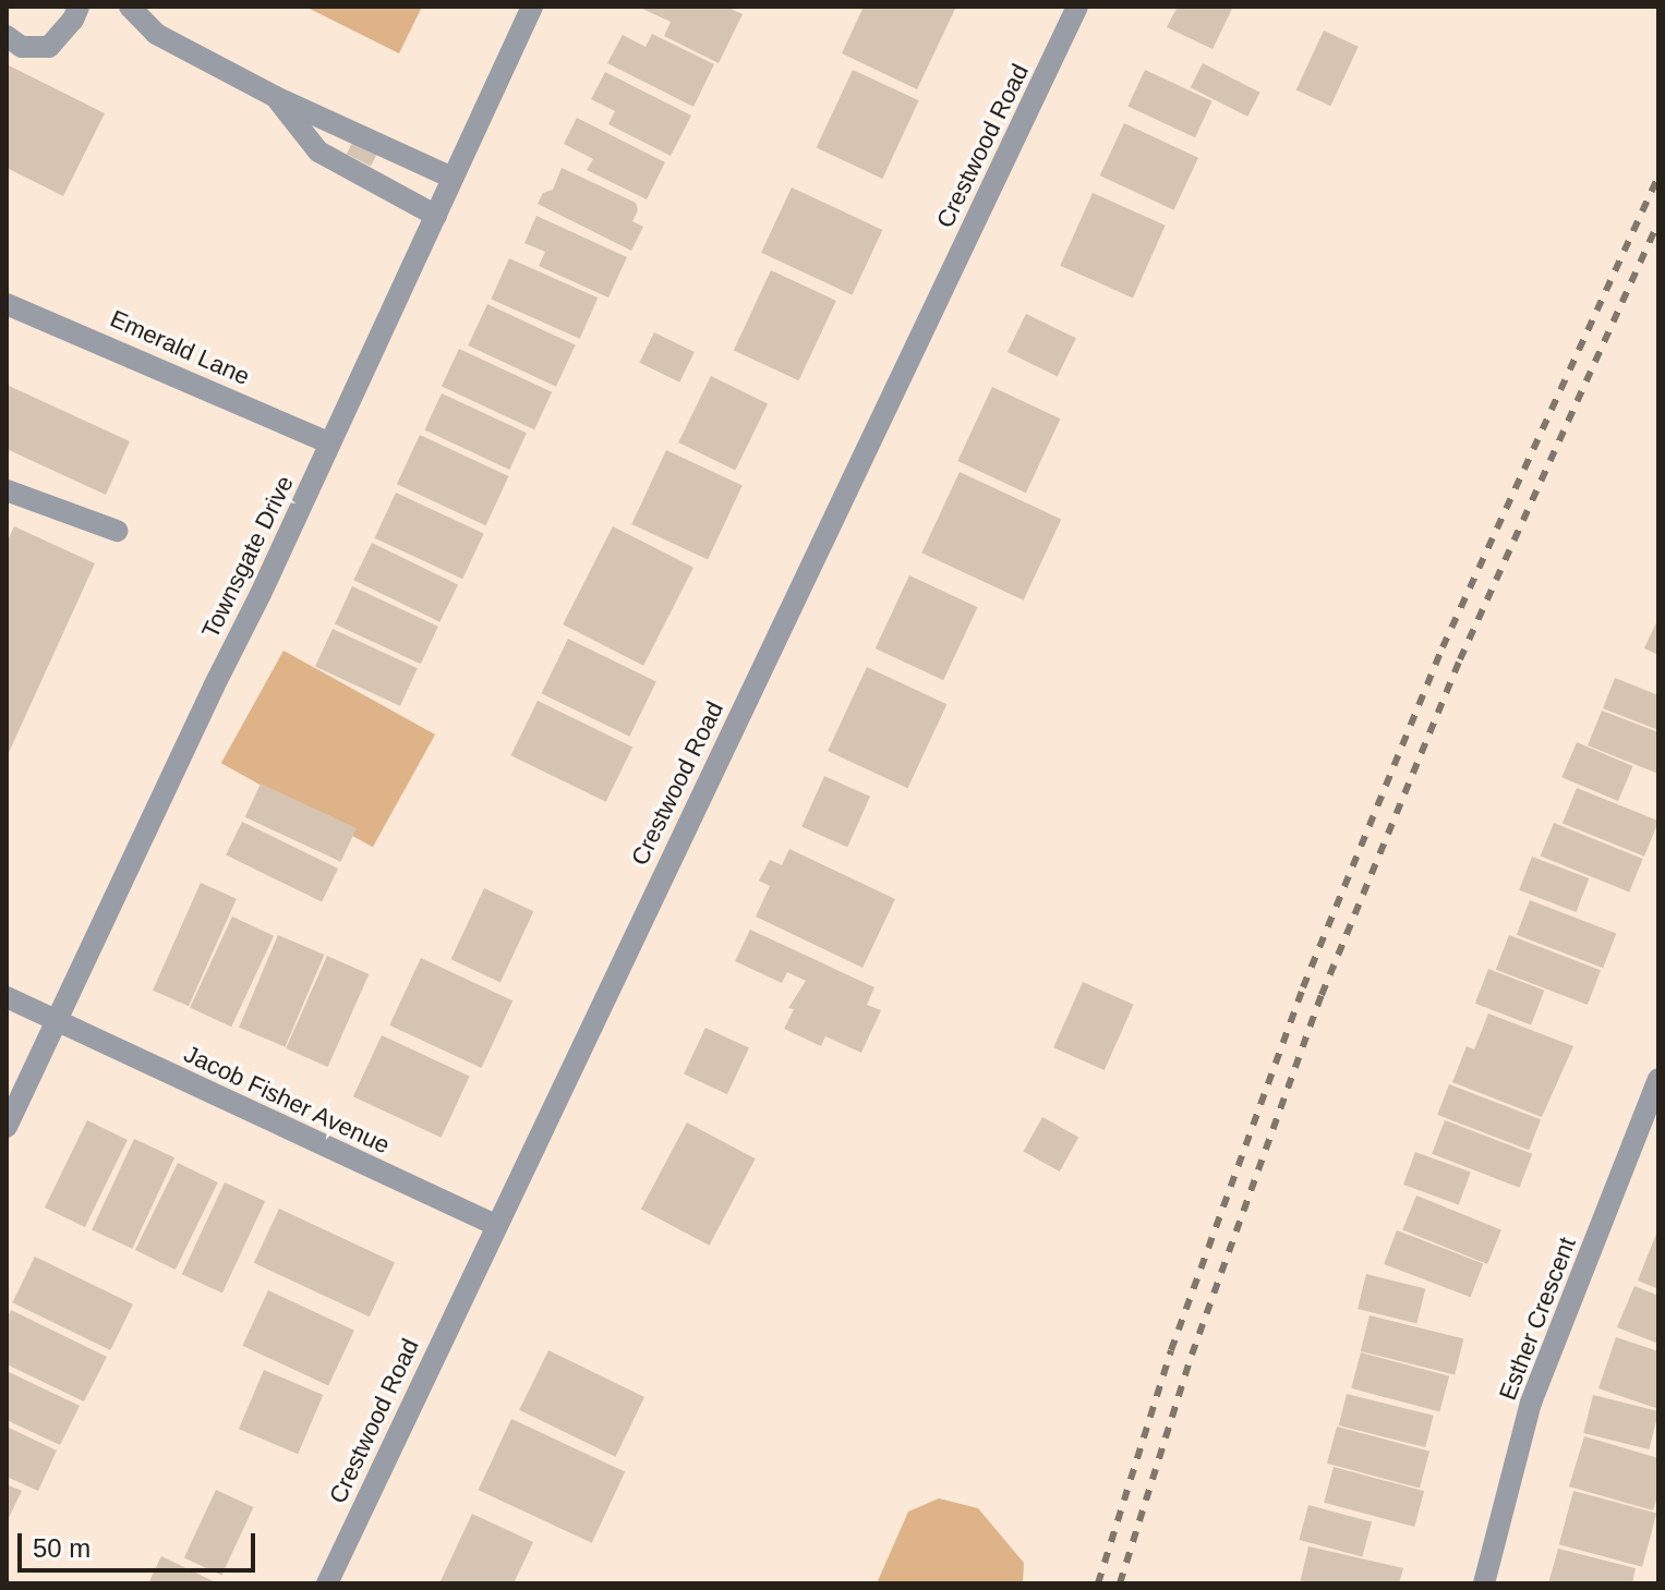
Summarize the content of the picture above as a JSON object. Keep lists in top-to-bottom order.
{
  "streets": {
    "street": [
      "Crestwood Road",
      "Emerald Lane",
      "Townsgate Drive",
      "Jacob Fisher Avenue",
      "Esther Crescent"
    ]
  },
  "crossings": [
    ["Crestwood Road", "Jacob Fisher Avenue"],
    ["Emerald Lane", "Townsgate Drive"],
    ["Townsgate Drive", "Jacob Fisher Avenue"]
  ],
  "scale_bar": "50 m"
}
